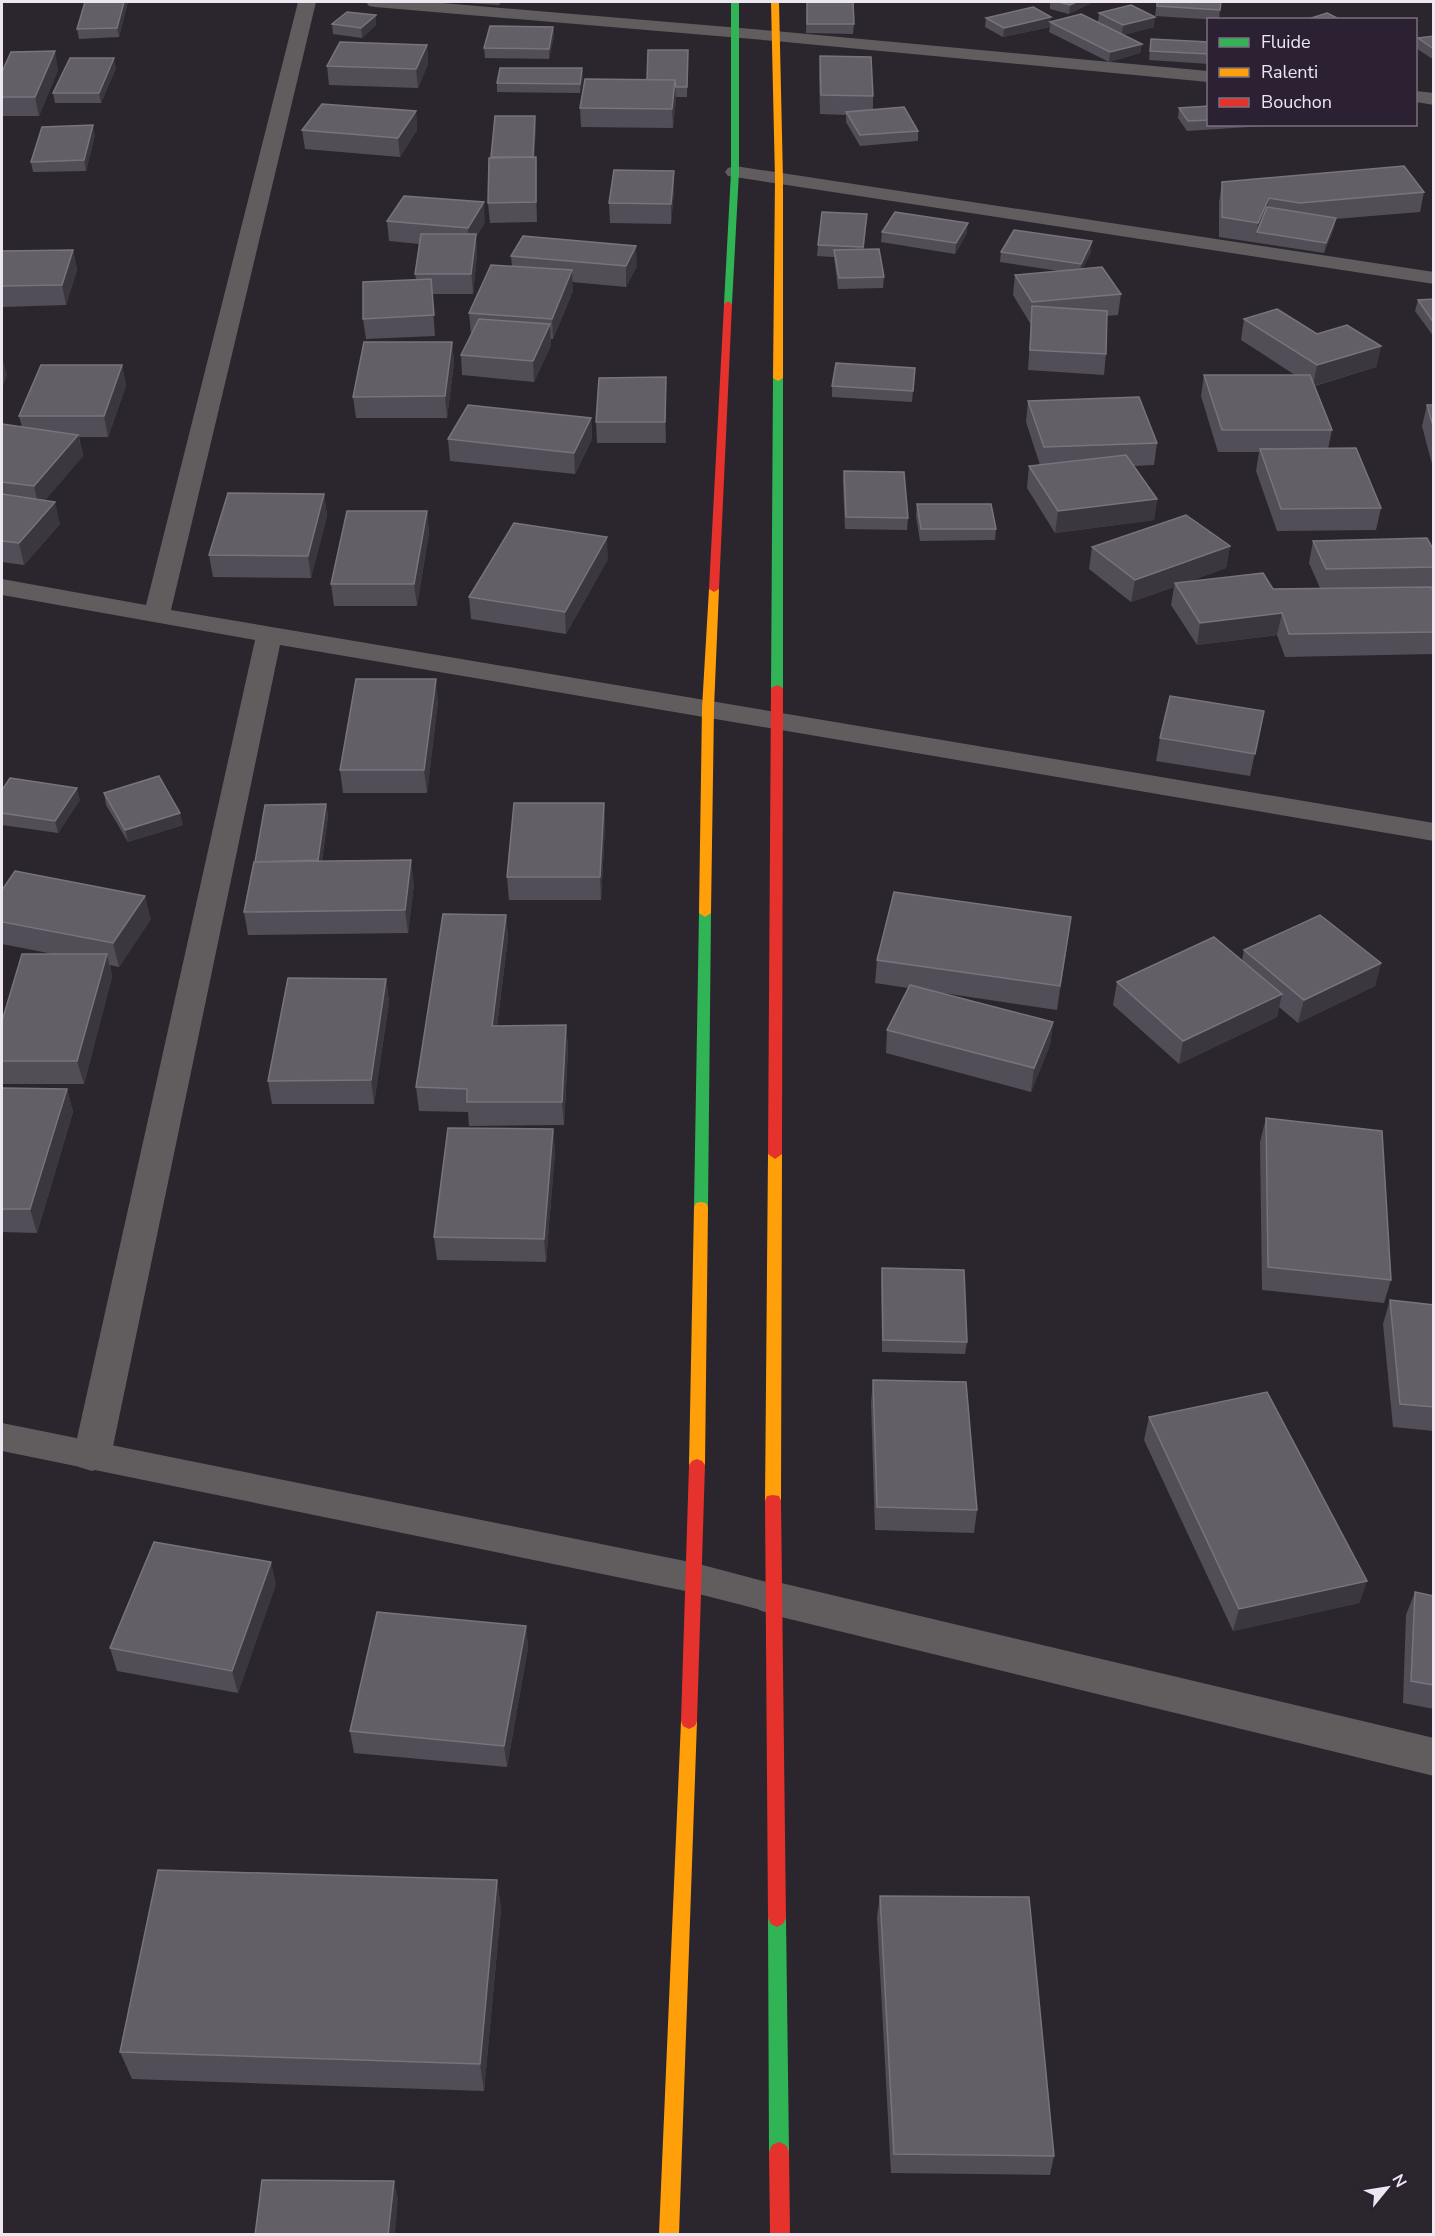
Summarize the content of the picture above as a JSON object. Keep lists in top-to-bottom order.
{
  "legend": ["Fluide", "Ralenti", "Bouchon"],
  "north": "top right"
}
